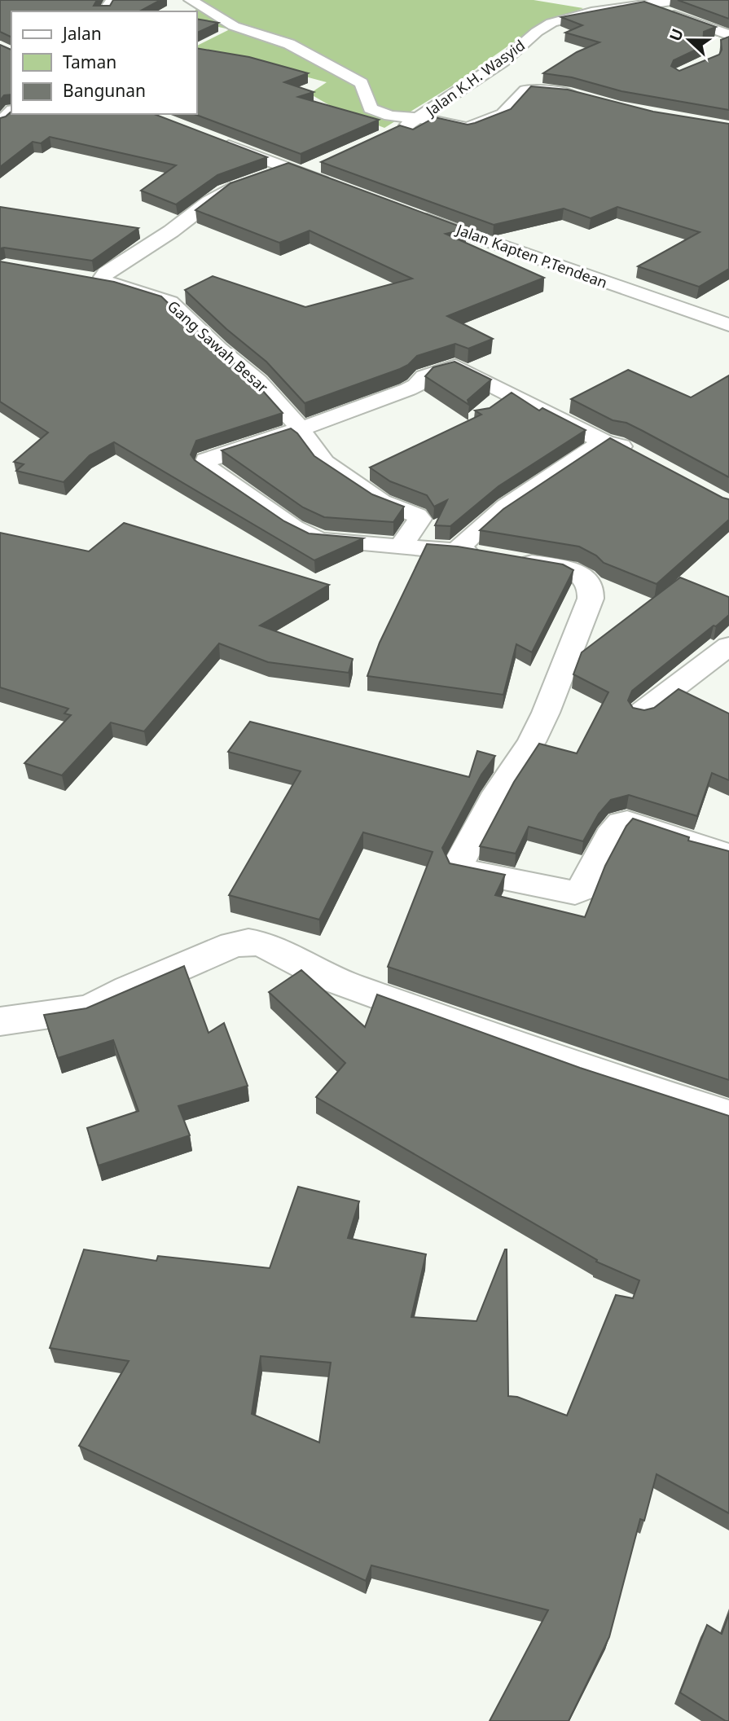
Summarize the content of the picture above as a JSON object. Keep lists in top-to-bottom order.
{
  "streets": {
    "street": ["Jalan K.H. Wasyid", "Jalan Kapten P.Tendean", "Gang Sawah Besar"]
  },
  "legend": ["Jalan", "Taman", "Bangunan"],
  "north": "left"
}
